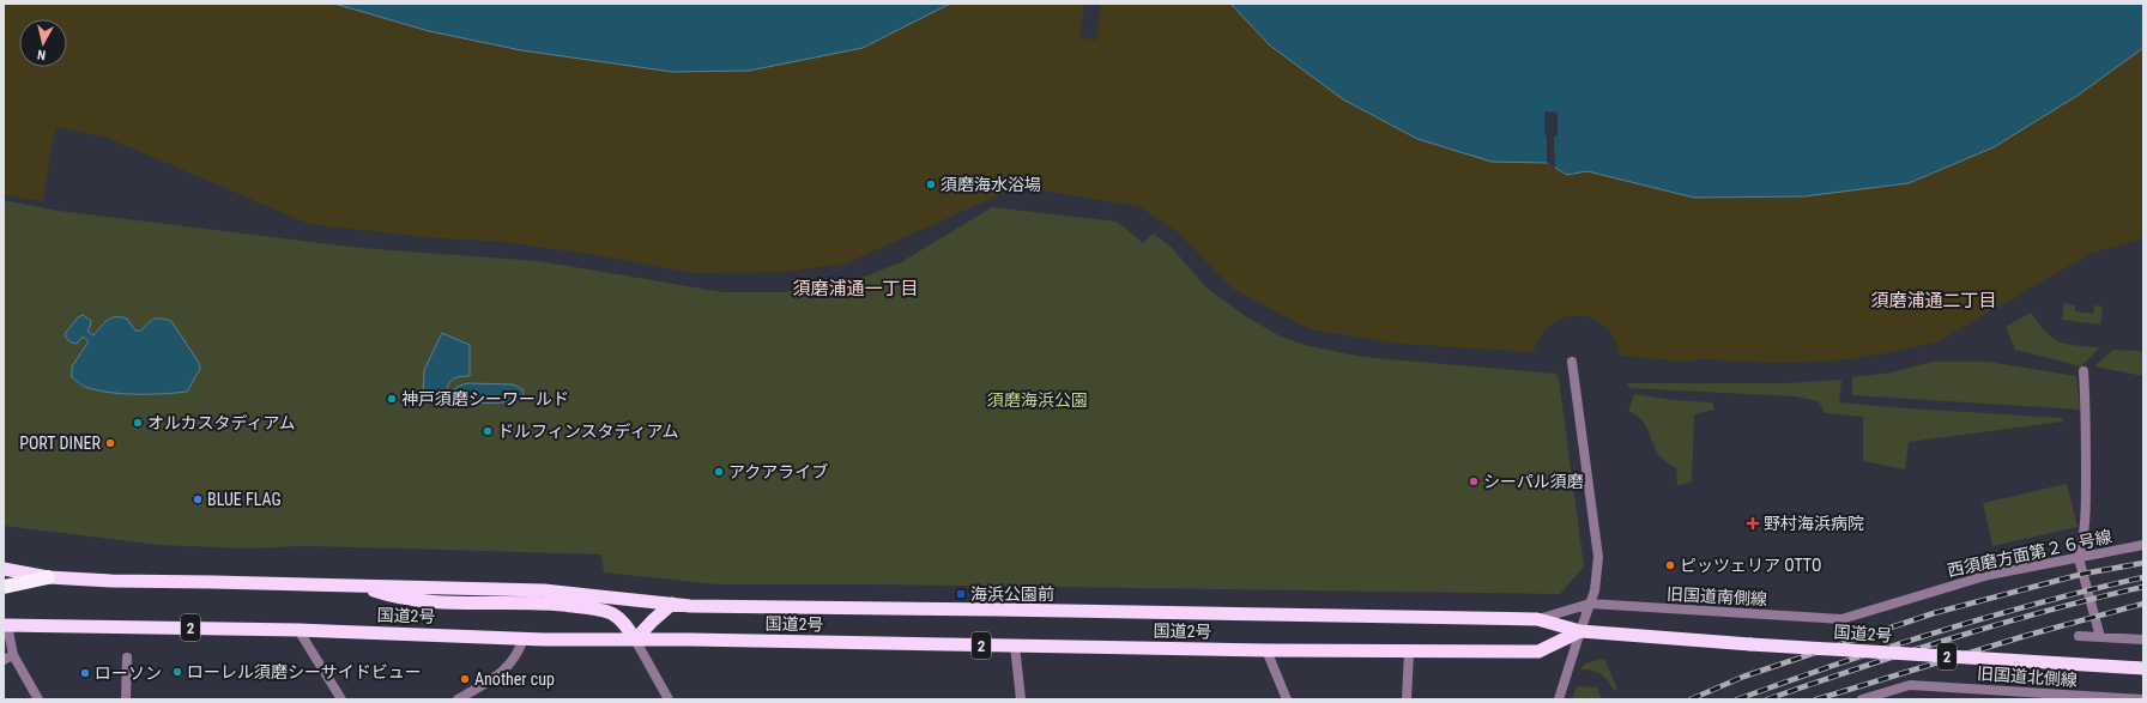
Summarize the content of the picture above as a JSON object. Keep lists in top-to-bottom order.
{
  "streets": {
    "highway": ["国道2号", "2"],
    "street": ["西須磨方面第２６号線", "旧国道南側線", "旧国道北側線"]
  },
  "crossings": [
    ["西須磨方面第２６号線", "旧国道南側線"],
    ["国道2号", "2"]
  ],
  "districts": ["須磨浦通一丁目", "須磨浦通二丁目"],
  "parks": ["須磨海浜公園"],
  "places": {
    "other": [
      "須磨海水浴場",
      "神戸須磨シーワールド",
      "オルカスタディアム",
      "ドルフィンスタディアム",
      "PORT DINER",
      "アクアライブ",
      "シーパル須磨",
      "BLUE FLAG",
      "ピッツェリア OTTO",
      "ローレル須磨シーサイドビュー",
      "ローソン",
      "Another cup"
    ],
    "health": ["野村海浜病院"],
    "transit": ["海浜公園前"]
  },
  "north": "bottom"
}
